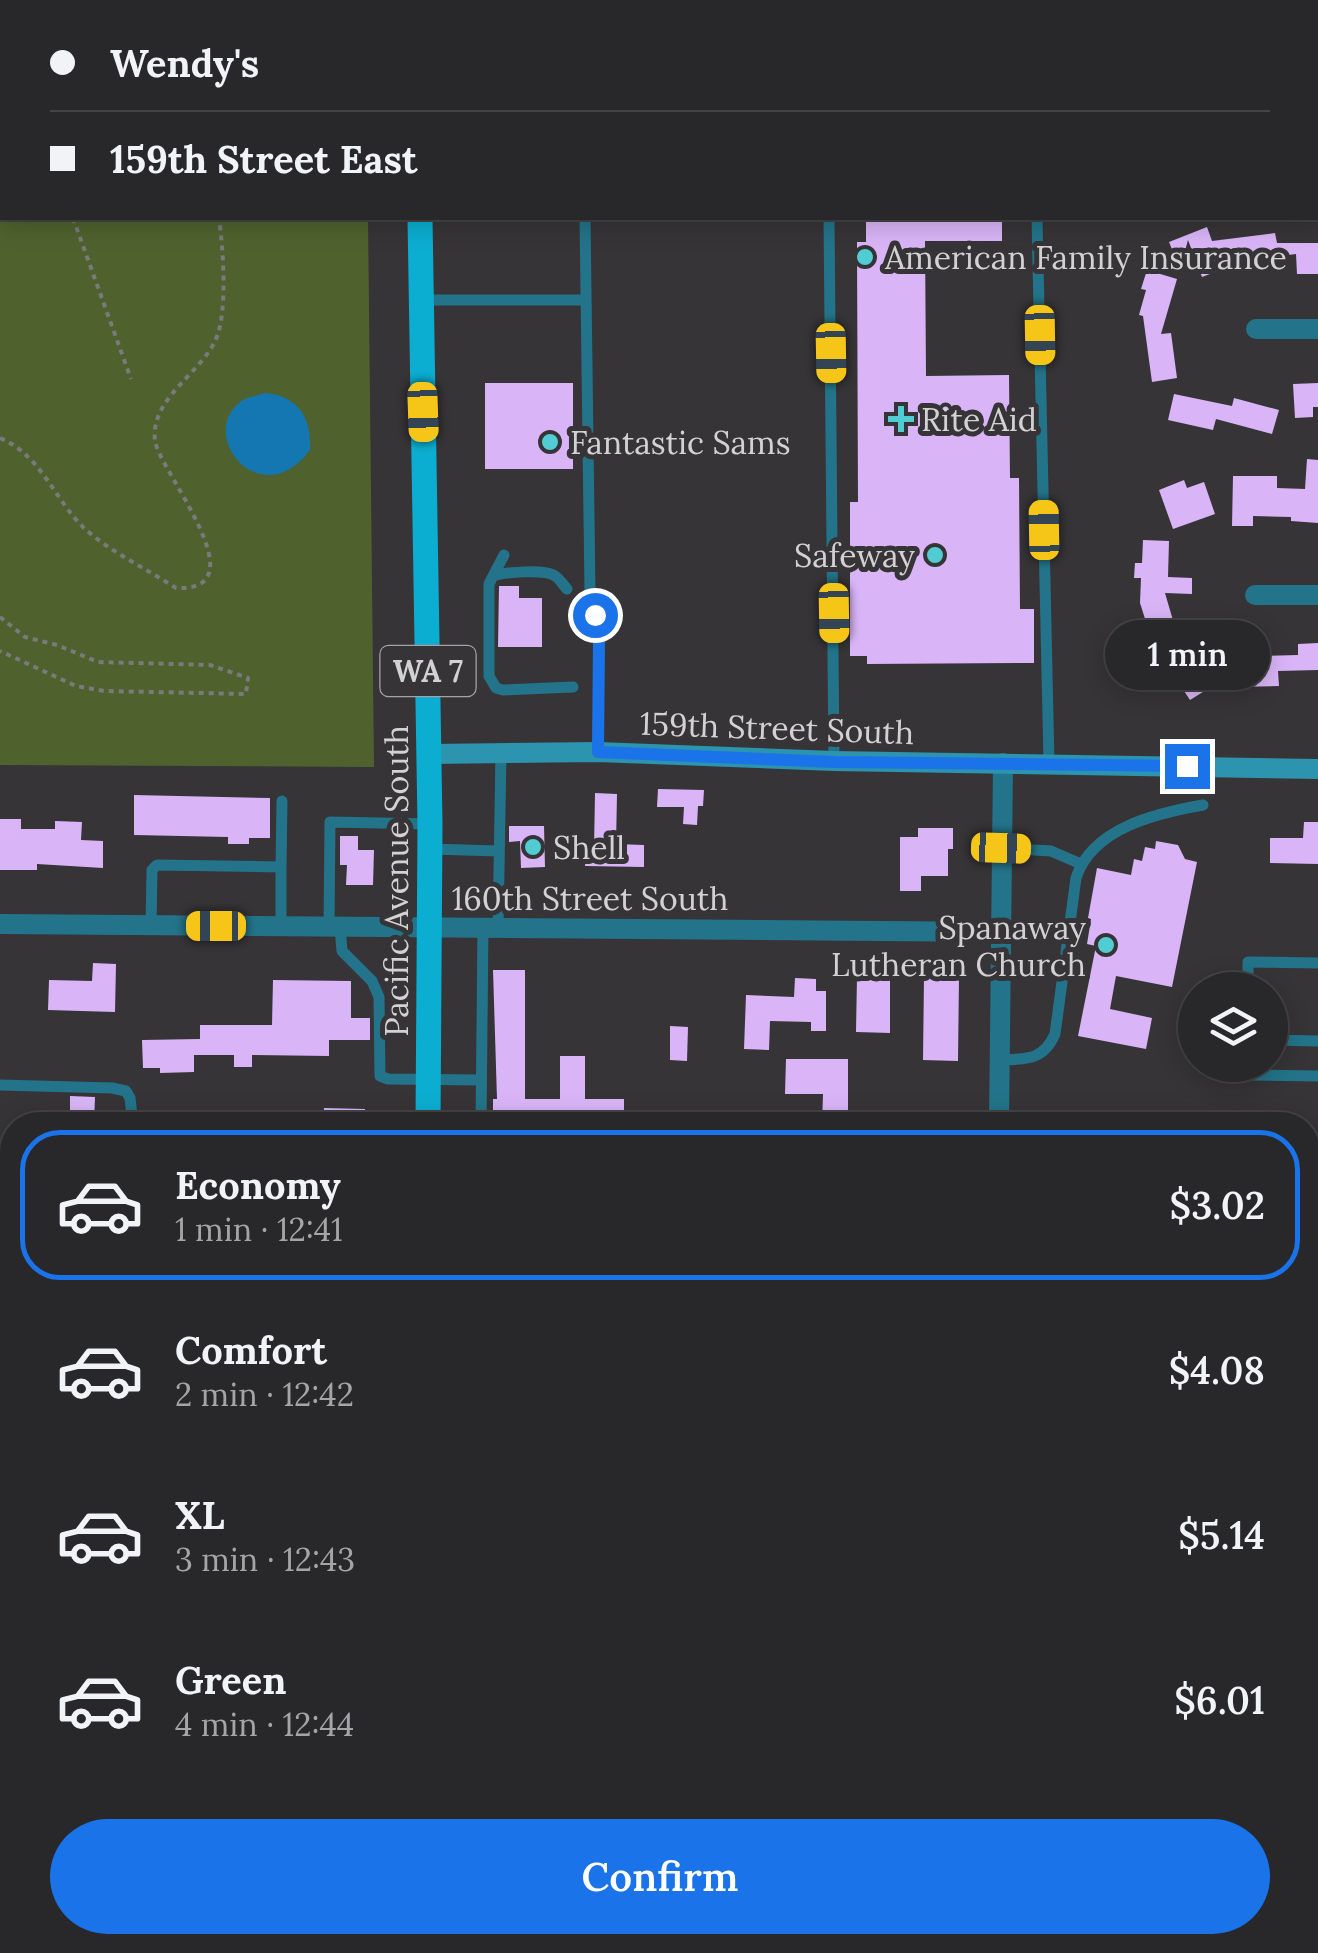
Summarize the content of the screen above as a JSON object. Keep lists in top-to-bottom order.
{
  "streets": {
    "main road": ["WA 7", "Pacific Avenue South"],
    "street": ["159th Street South", "160th Street South"]
  },
  "crossings": [
    ["159th Street South", "Pacific Avenue South"],
    ["Pacific Avenue South", "160th Street South"]
  ],
  "places": {
    "other": [
      "American Family Insurance",
      "Fantastic Sams",
      "Safeway",
      "Shell",
      "Spanaway Lutheran Church"
    ],
    "health": ["Rite Aid"]
  },
  "page": {
    "banner": ["Wendy's", "159th Street East"],
    "bubble": "1 min",
    "list": [
      {
        "name": "Economy",
        "note": "1 min · 12:41",
        "value": "$3.02"
      },
      {
        "name": "Comfort",
        "note": "2 min · 12:42",
        "value": "$4.08"
      },
      {
        "name": "XL",
        "note": "3 min · 12:43",
        "value": "$5.14"
      },
      {
        "name": "Green",
        "note": "4 min · 12:44",
        "value": "$6.01"
      }
    ],
    "buttons": "Confirm"
  }
}
